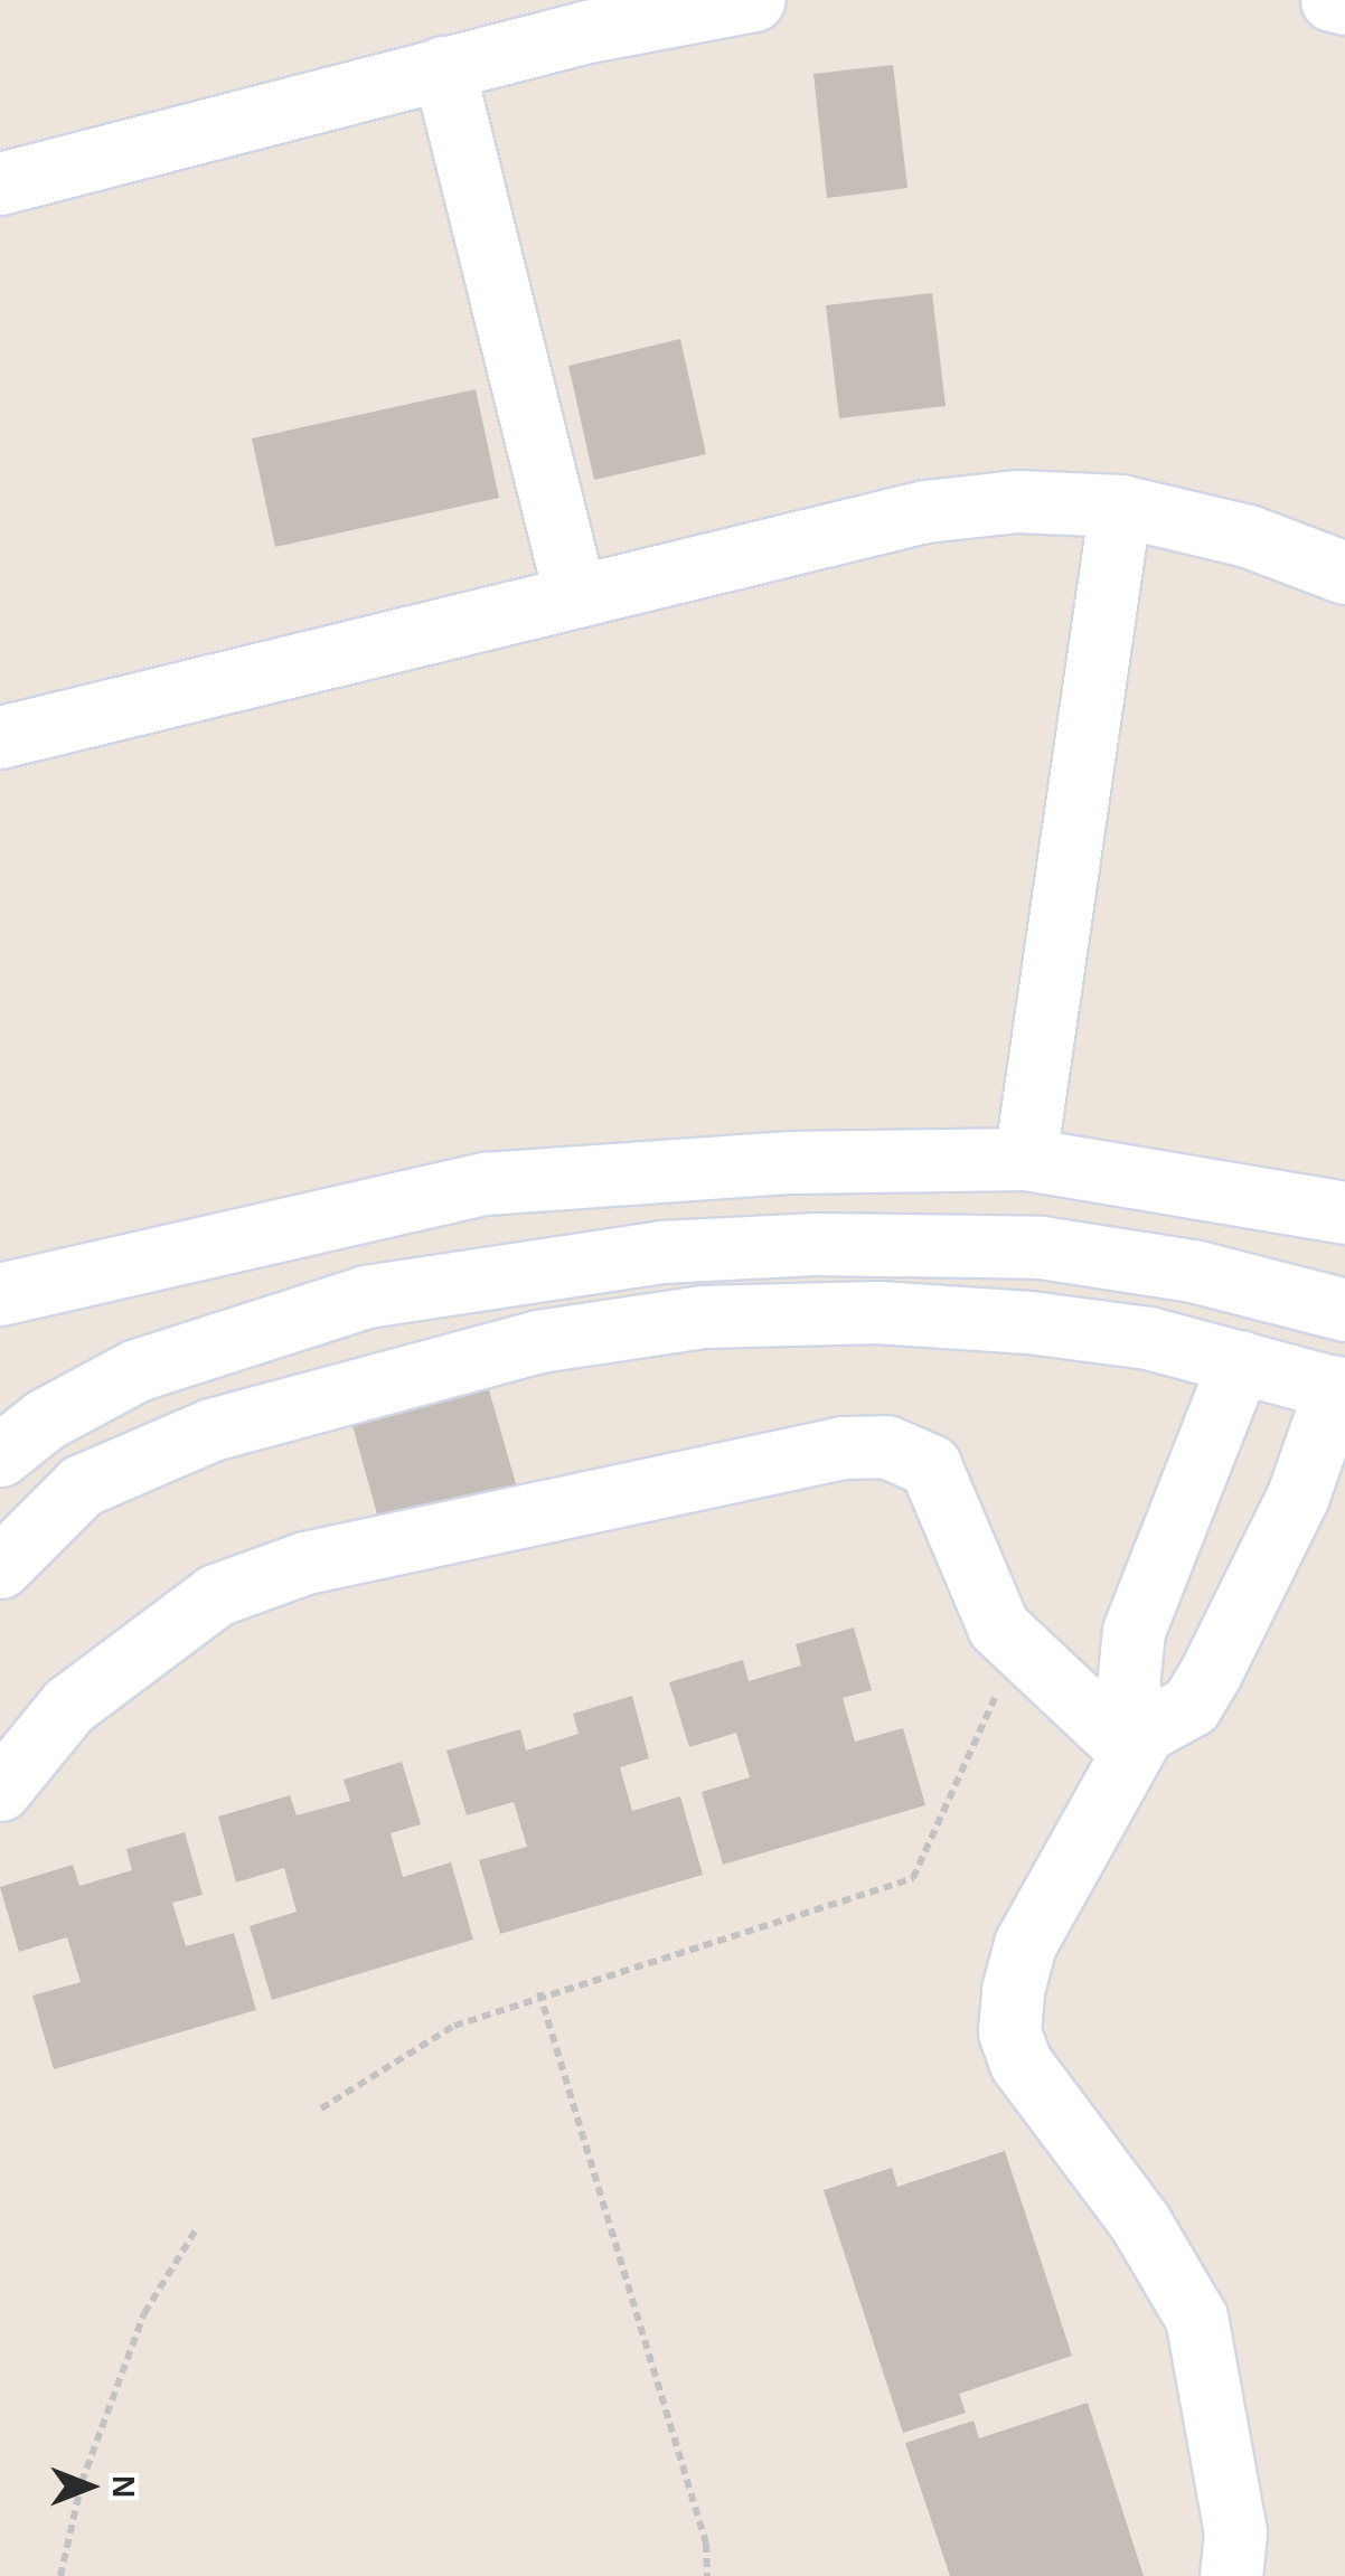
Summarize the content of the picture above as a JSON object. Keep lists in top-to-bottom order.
{
  "north": "right"
}
